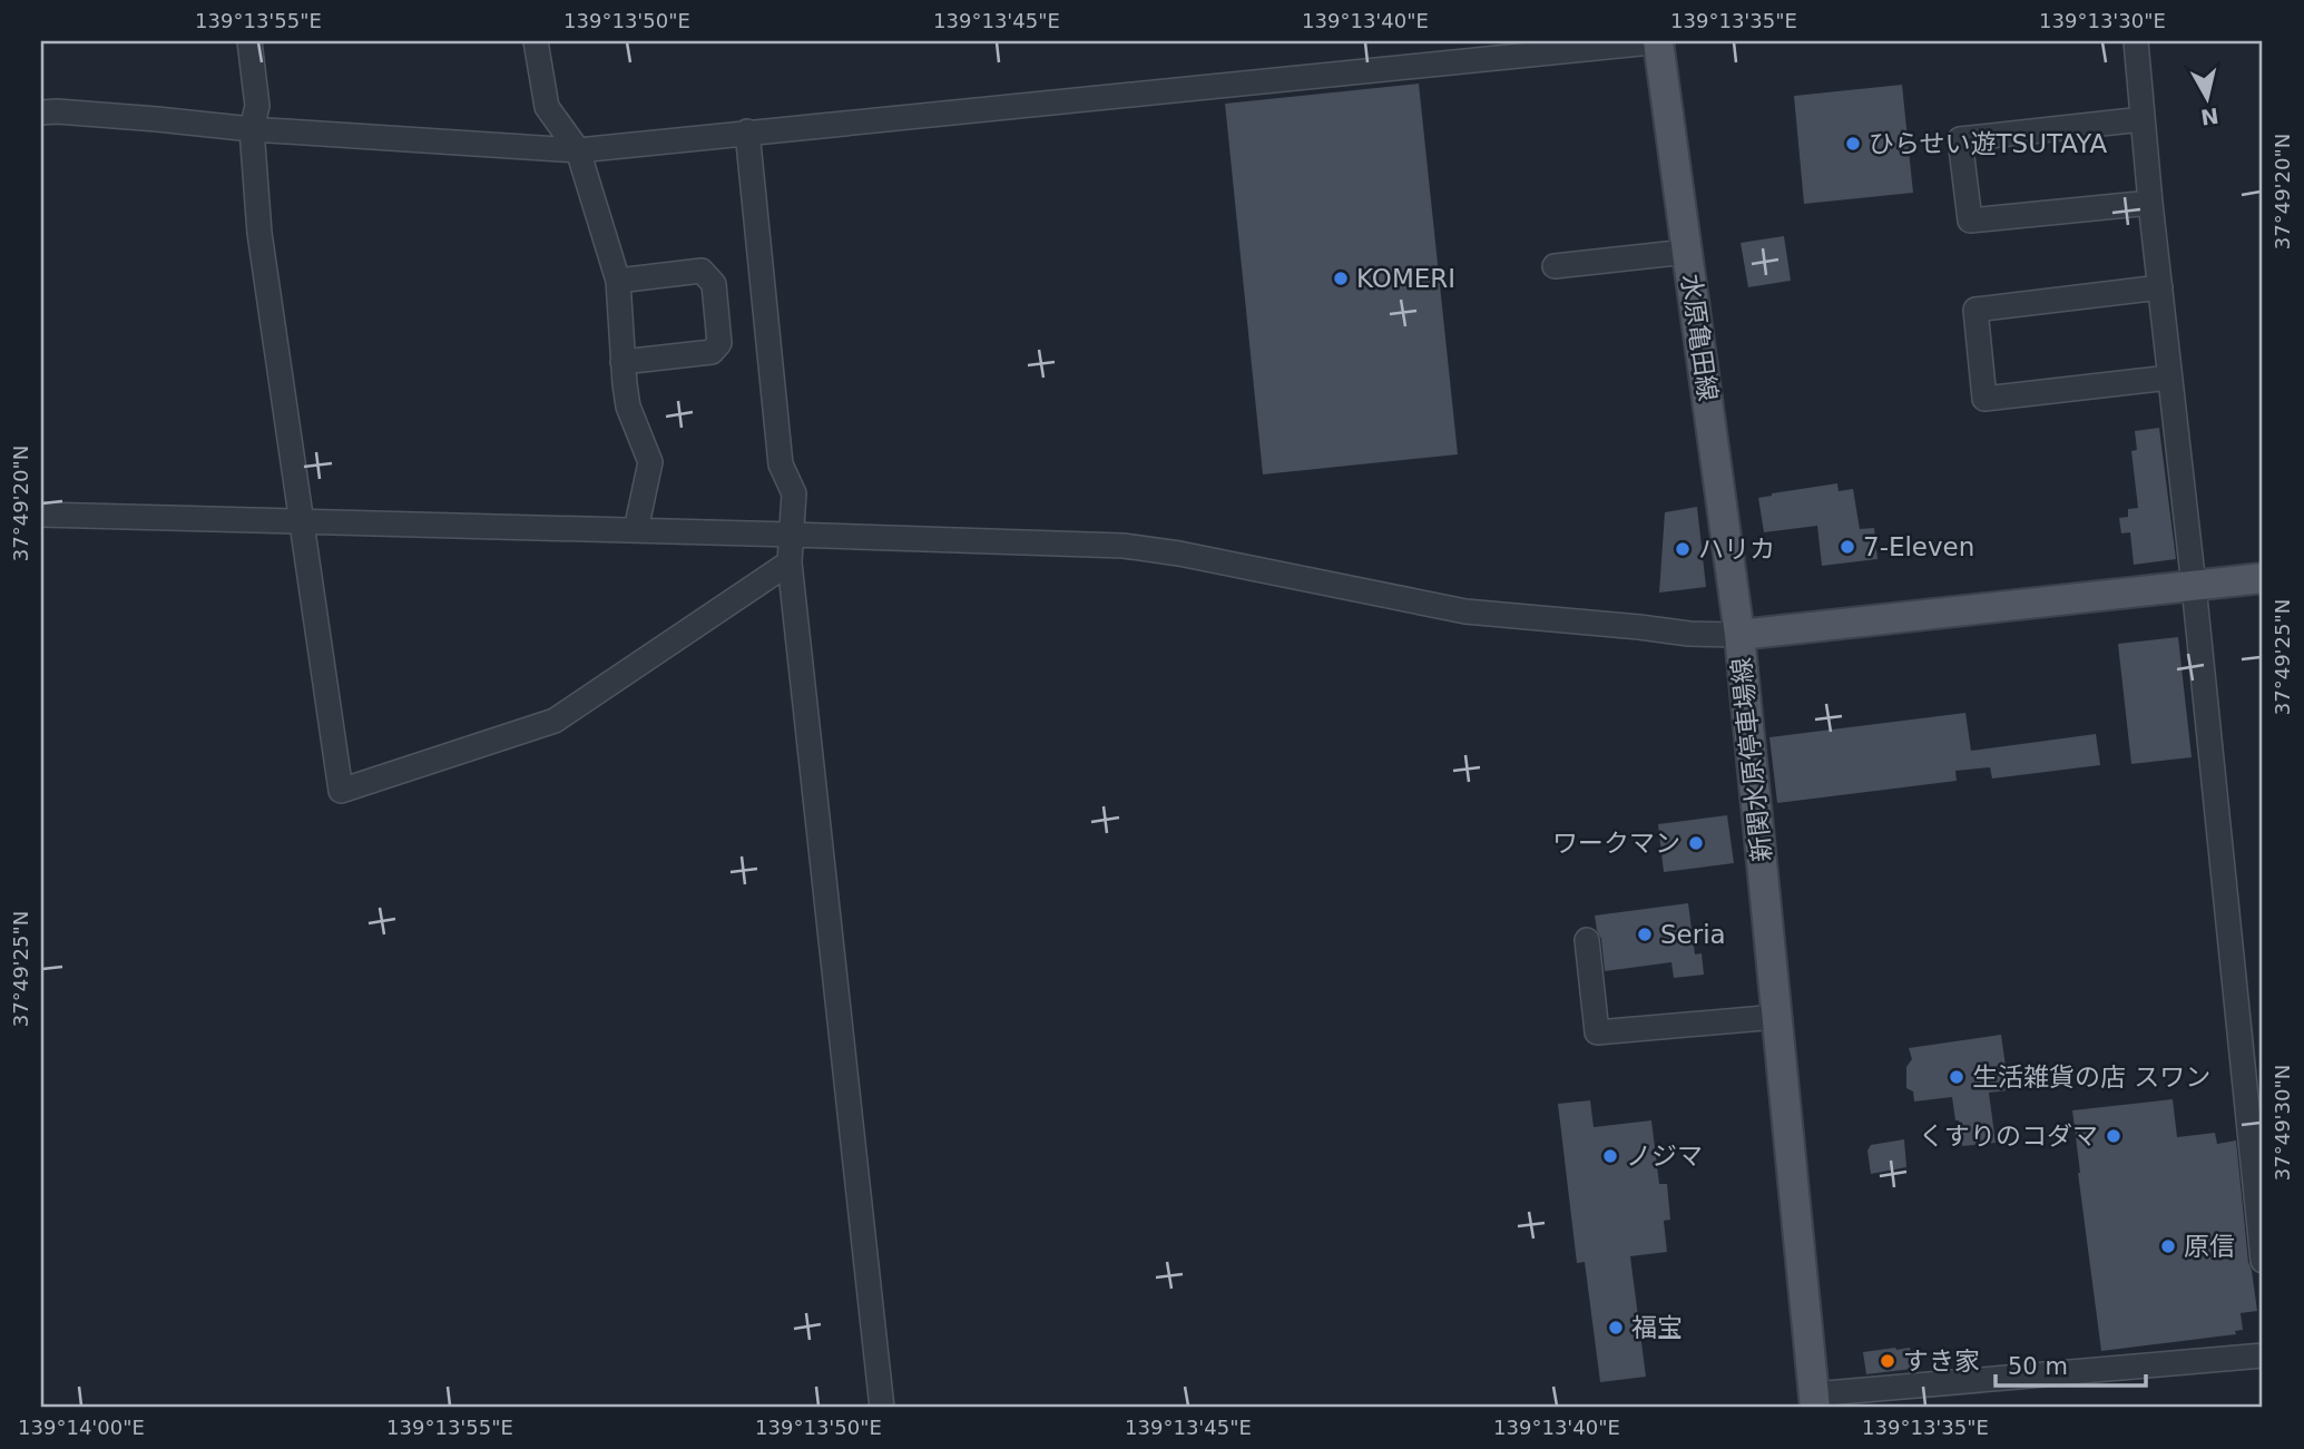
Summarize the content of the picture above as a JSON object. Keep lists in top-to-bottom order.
{
  "streets": {
    "main road": ["水原亀田線", "新関水原停車場線"]
  },
  "crossings": [
    ["水原亀田線", "新関水原停車場線"]
  ],
  "places": [
    "ひらせい遊TSUTAYA",
    "KOMERI",
    "7-Eleven",
    "ハリカ",
    "ワークマン",
    "Seria",
    "生活雑貨の店 スワン",
    "くすりのコダマ",
    "ノジマ",
    "原信",
    "福宝",
    "すき家"
  ],
  "scale_bar": "50 m",
  "north": "bottom",
  "coordinates": [
    "139°13'55\"E",
    "139°13'50\"E",
    "139°13'45\"E",
    "139°13'40\"E",
    "139°13'35\"E",
    "139°13'30\"E",
    "37°49'20\"N",
    "37°49'25\"N",
    "37°49'30\"N",
    "139°14'00\"E"
  ]
}
